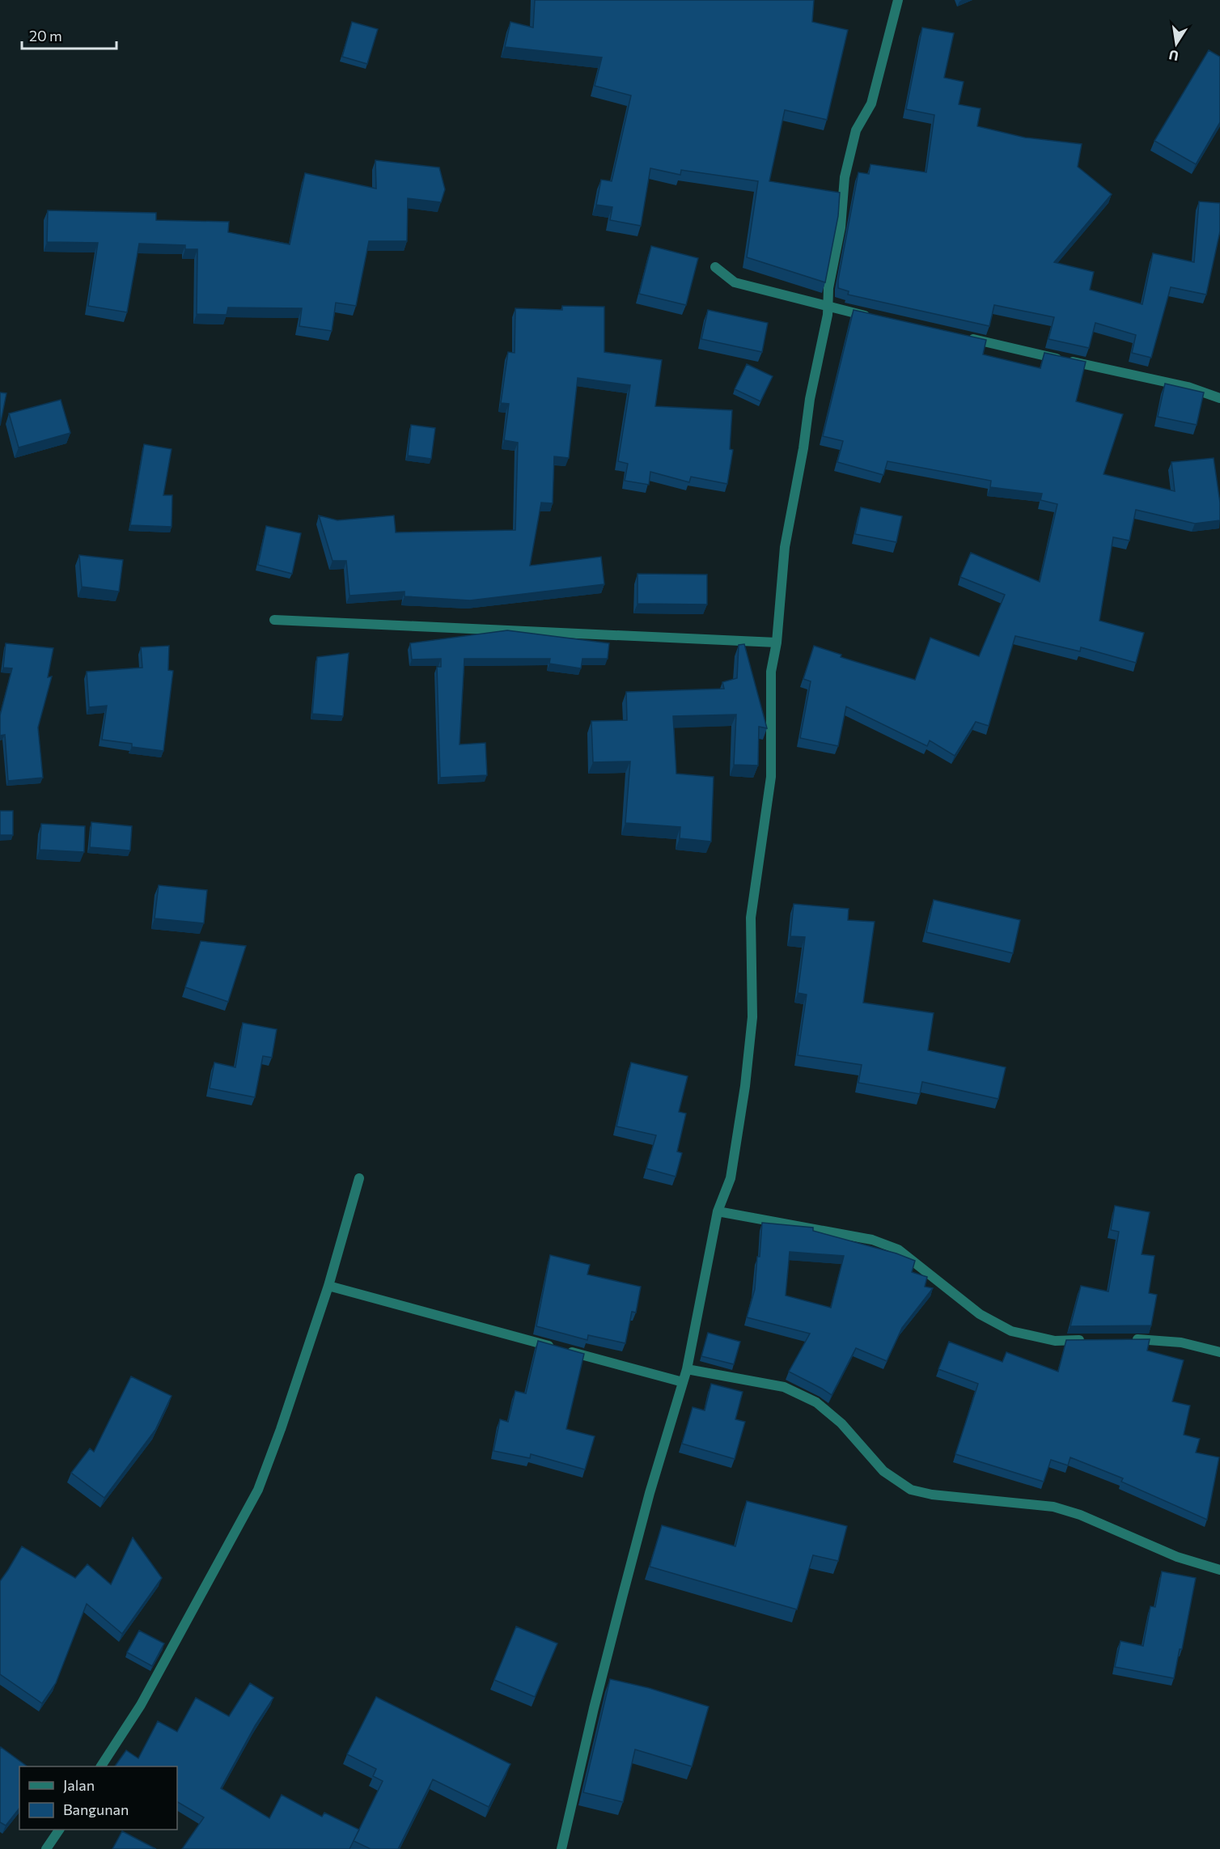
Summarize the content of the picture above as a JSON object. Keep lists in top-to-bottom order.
{
  "legend": ["Jalan", "Bangunan"],
  "scale_bar": "20 m",
  "north": "bottom"
}
